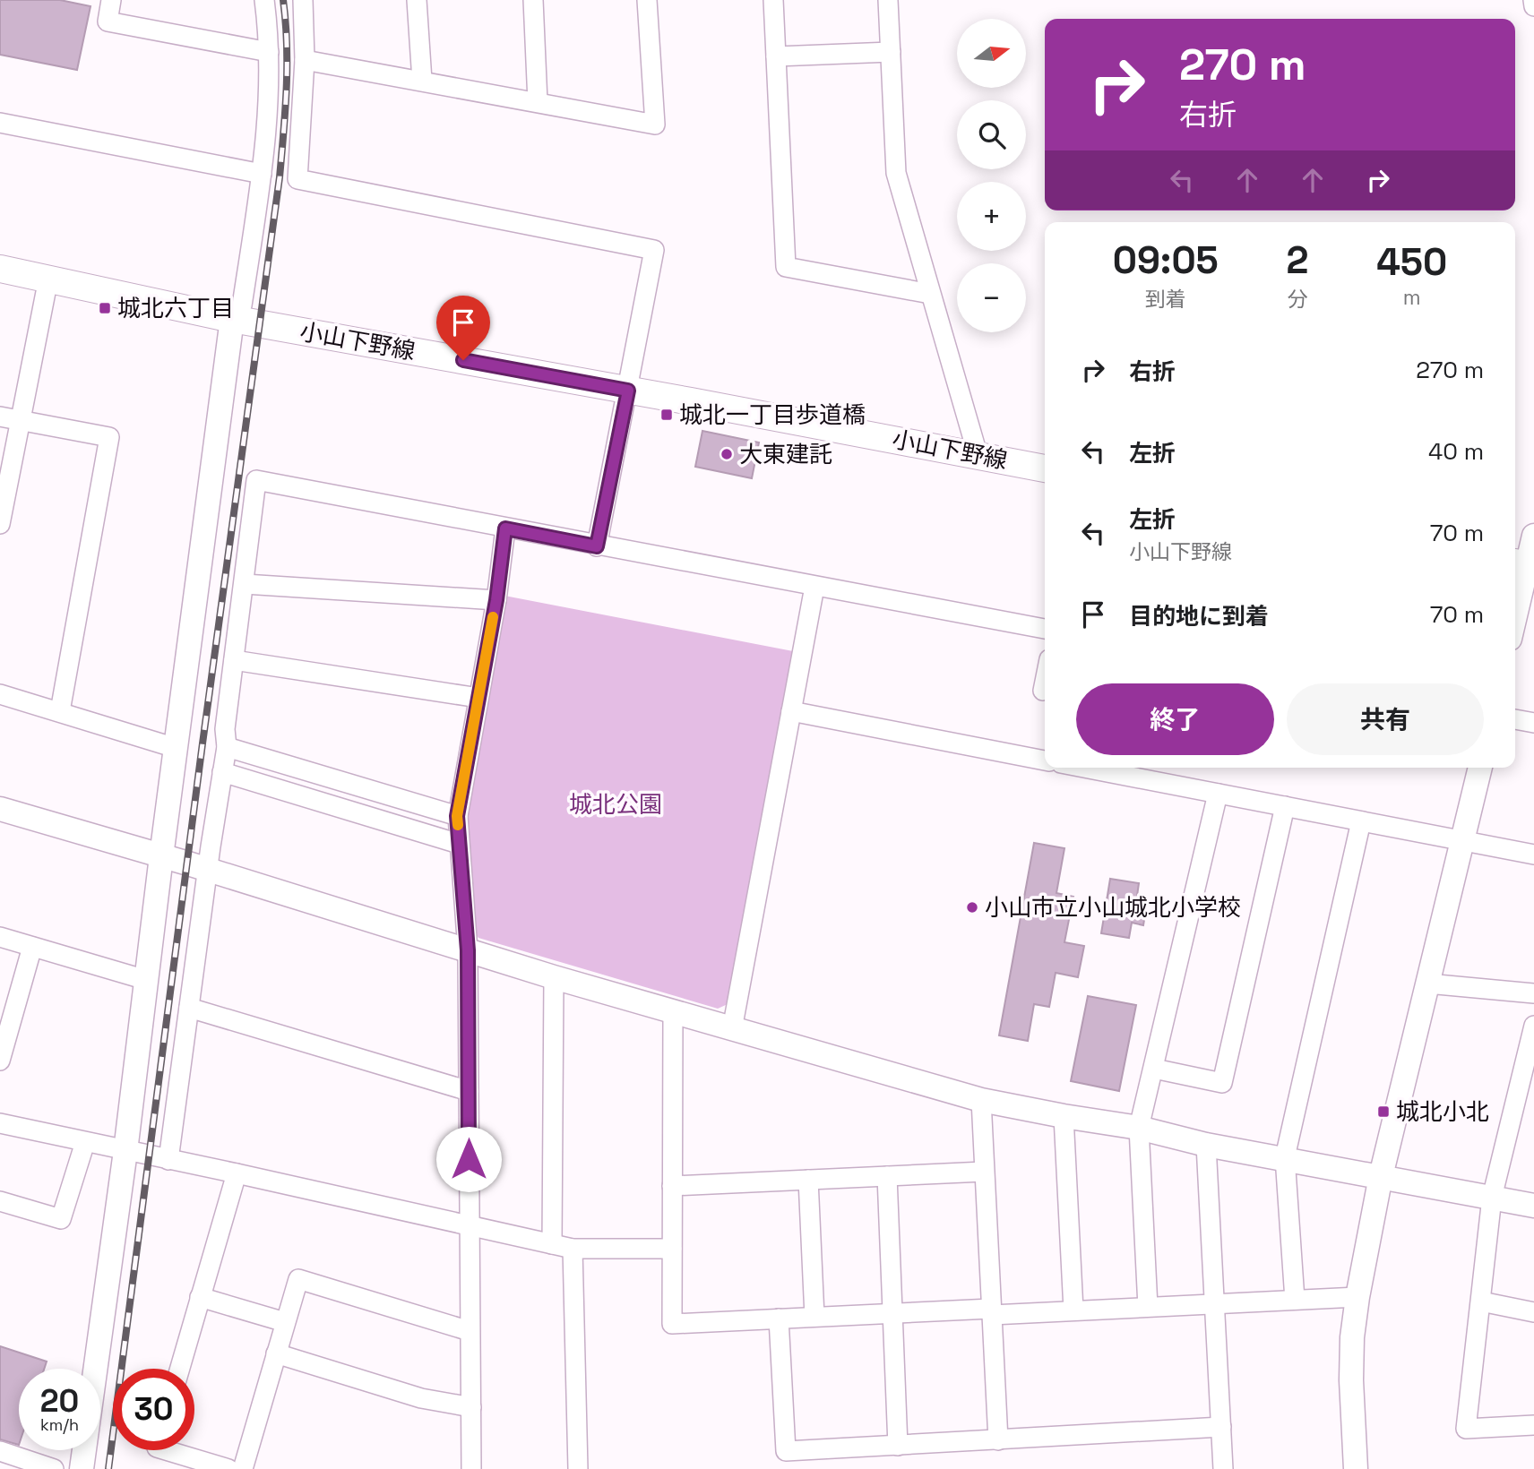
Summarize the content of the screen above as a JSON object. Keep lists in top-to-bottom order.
{
  "streets": {
    "main road": ["小山下野線"]
  },
  "parks": ["城北公園"],
  "places": {
    "transit": ["城北六丁目", "城北一丁目歩道橋", "城北小北"],
    "other": ["大東建託", "小山市立小山城北小学校"]
  },
  "north": "right",
  "page": {
    "map_buttons": ["+", "−"],
    "turn": ["270 m", "右折"],
    "eta": [
      "09:05",
      "到着",
      "2",
      "分",
      "450",
      "m"
    ],
    "list": [
      {
        "name": "右折",
        "value": "270 m"
      },
      {
        "name": "左折",
        "value": "40 m"
      },
      {
        "name": "左折",
        "note": "小山下野線",
        "value": "70 m"
      },
      {
        "name": "目的地に到着",
        "value": "70 m"
      }
    ],
    "buttons": ["終了", "共有"],
    "speed": "20 km/h",
    "limit": "30"
  }
}
